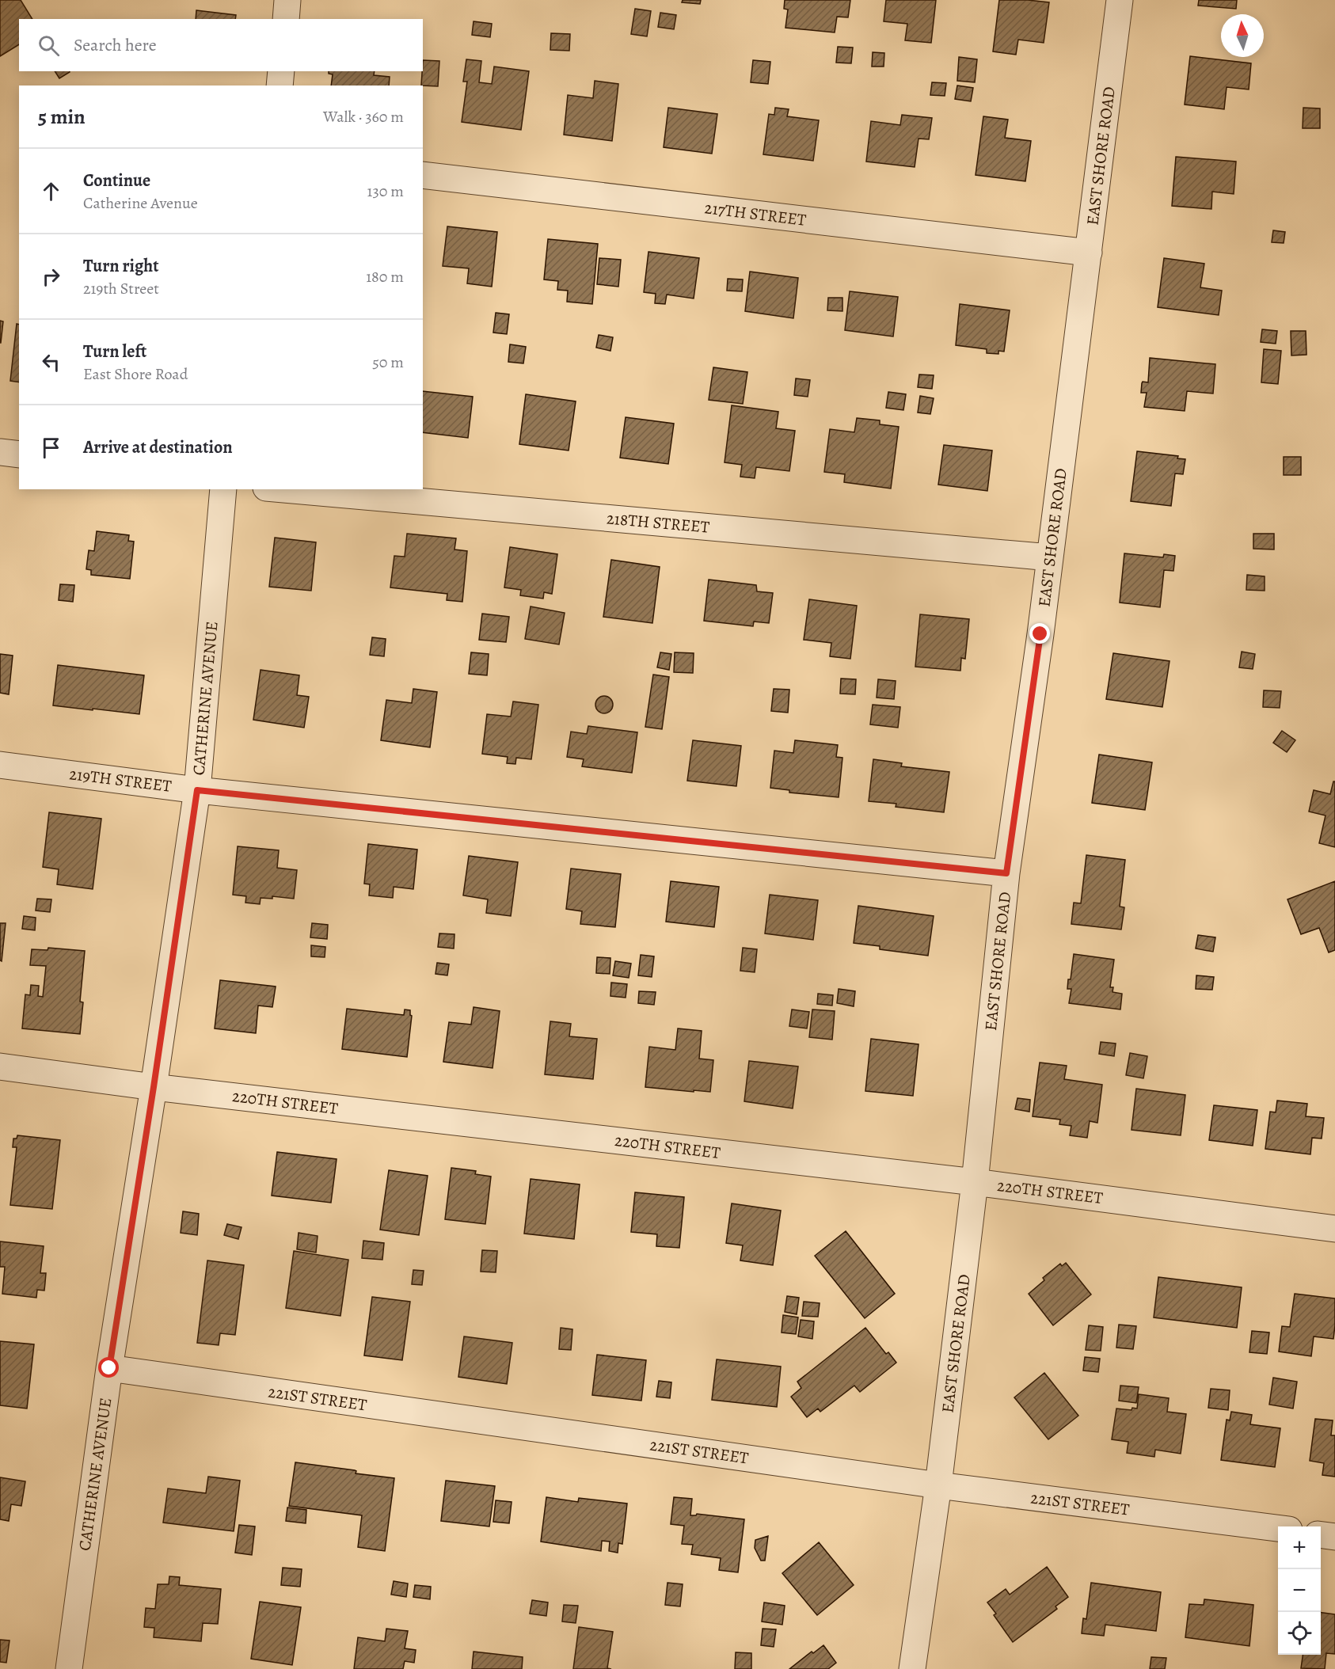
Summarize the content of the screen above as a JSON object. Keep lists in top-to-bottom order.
{
  "streets": {
    "street": [
      "EAST SHORE ROAD",
      "217TH STREET",
      "218TH STREET",
      "CATHERINE AVENUE",
      "219TH STREET",
      "220TH STREET",
      "221ST STREET"
    ]
  },
  "crossings": [
    ["EAST SHORE ROAD", "217TH STREET"],
    ["EAST SHORE ROAD", "218TH STREET"],
    ["EAST SHORE ROAD", "219TH STREET"],
    ["EAST SHORE ROAD", "220TH STREET"],
    ["EAST SHORE ROAD", "221ST STREET"],
    ["CATHERINE AVENUE", "219TH STREET"],
    ["CATHERINE AVENUE", "220TH STREET"],
    ["CATHERINE AVENUE", "221ST STREET"]
  ],
  "north": "top",
  "page": {
    "search": "Search here",
    "heading": ["5 min", "Walk · 360 m"],
    "list": [
      ["Continue", "Catherine Avenue", "130 m"],
      ["Turn right", "219th Street", "180 m"],
      ["Turn left", "East Shore Road", "50 m"],
      "Arrive at destination"
    ],
    "map_buttons": ["+", "−"]
  }
}
